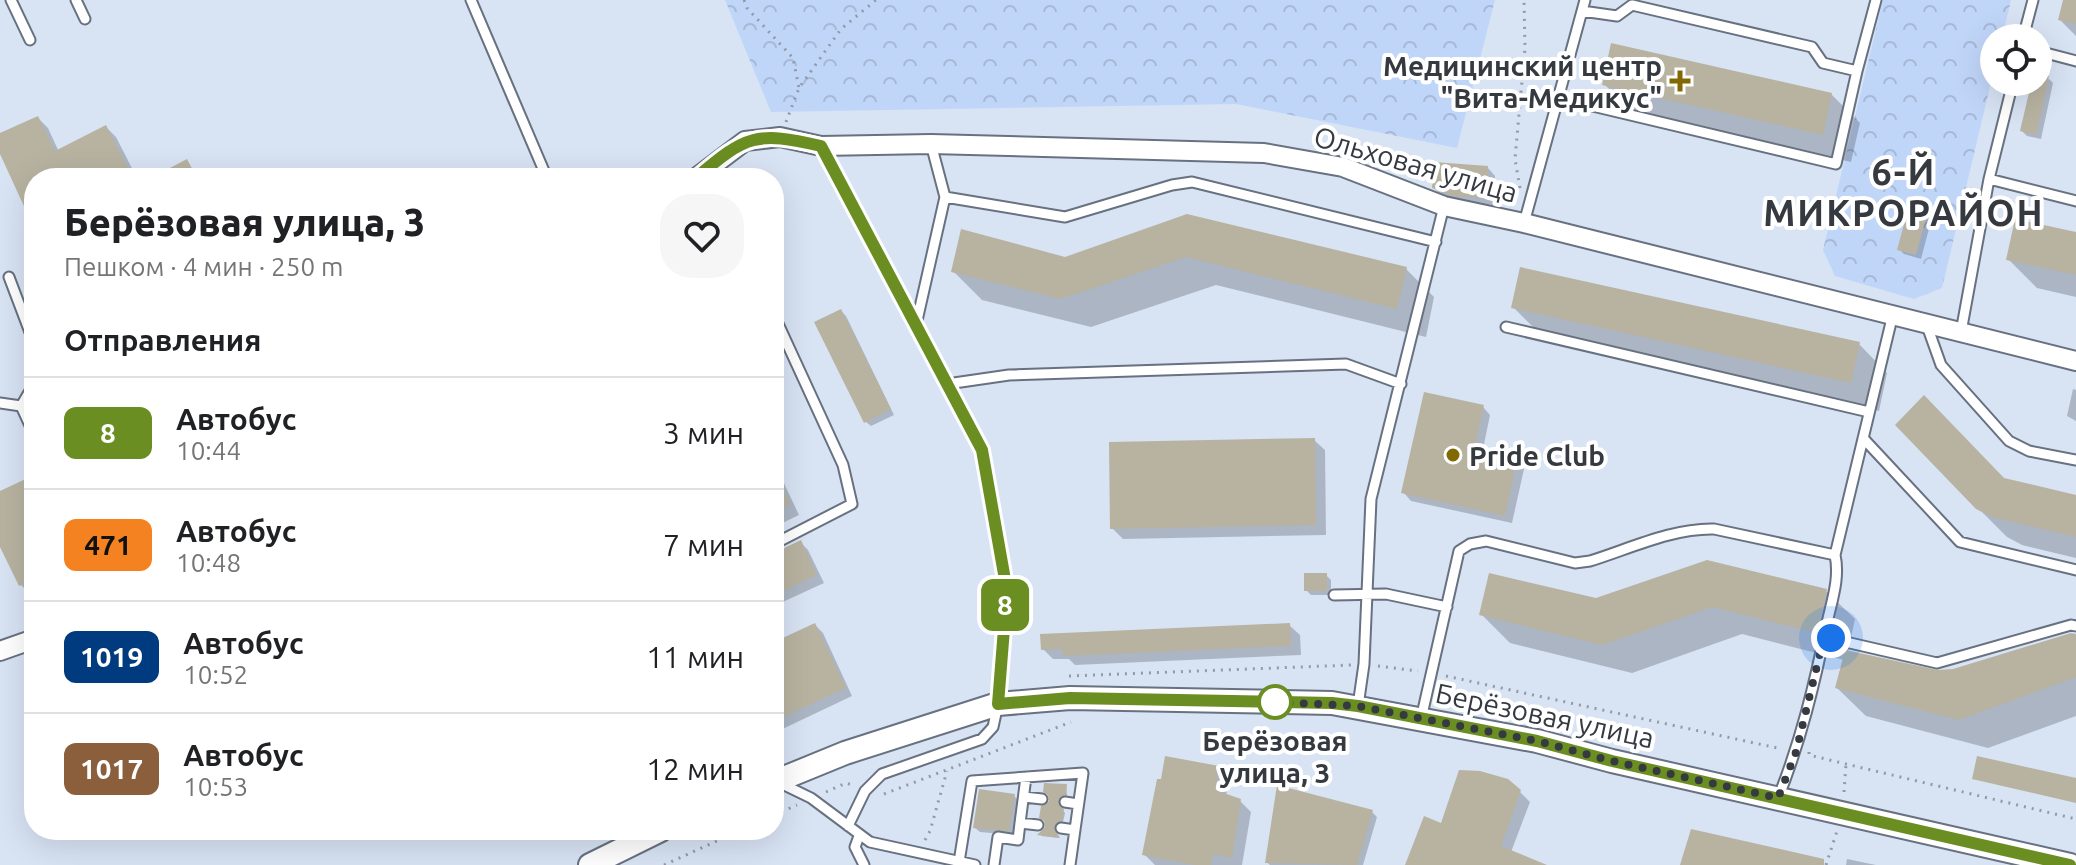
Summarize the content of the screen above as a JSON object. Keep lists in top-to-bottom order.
{
  "streets": {
    "street": ["Ольховая улица", "Берёзовая улица"]
  },
  "districts": ["6-Й МИКРОРАЙОН"],
  "places": {
    "health": ["Медицинский центр \"Вита-Медикус\""],
    "other": ["Pride Club", "Берёзовая улица, 3"]
  },
  "lines": ["bus line 8"],
  "page": {
    "on_map": "8",
    "heading": [
      ["Берёзовая улица, 3", "Пешком · 4 мин · 250 m"],
      "Отправления"
    ],
    "list": [
      {
        "mark": "8",
        "name": "Автобус",
        "note": "10:44",
        "value": "3 мин"
      },
      {
        "mark": "471",
        "name": "Автобус",
        "note": "10:48",
        "value": "7 мин"
      },
      {
        "mark": "1019",
        "name": "Автобус",
        "note": "10:52",
        "value": "11 мин"
      },
      {
        "mark": "1017",
        "name": "Автобус",
        "note": "10:53",
        "value": "12 мин"
      }
    ]
  }
}
